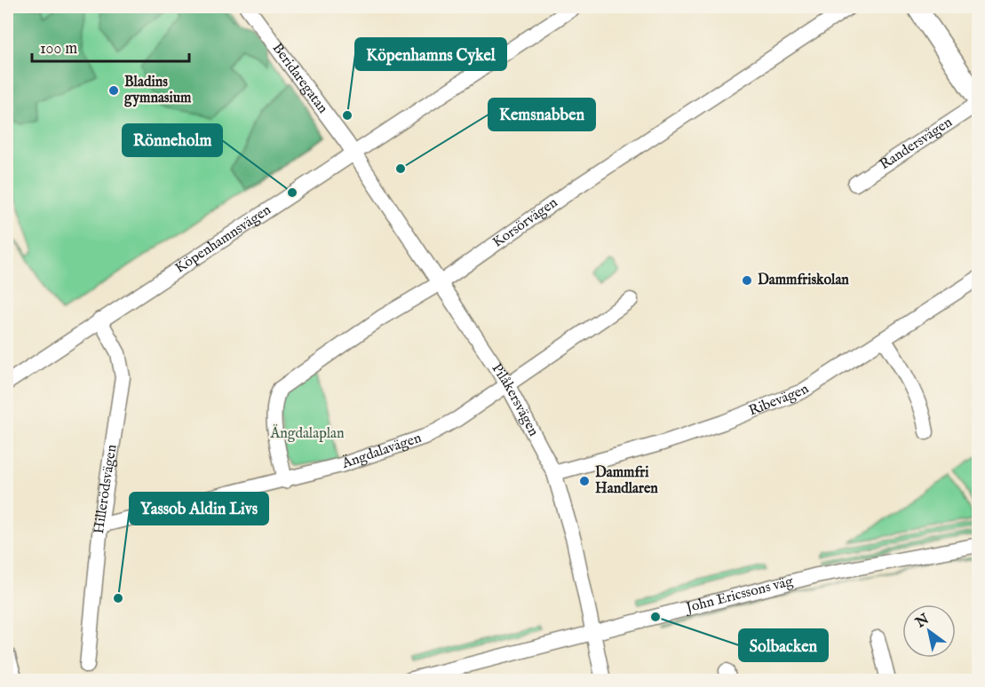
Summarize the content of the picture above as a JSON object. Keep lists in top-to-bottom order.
{
  "streets": {
    "street": [
      "Beridaregatan",
      "Randersvägen",
      "Korsörvägen",
      "Köpenhamnsvägen",
      "Pilåkersvägen",
      "Ribevägen",
      "Ängdalavägen",
      "Hillerödsvägen",
      "John Ericssons väg"
    ]
  },
  "crossings": [
    ["Beridaregatan", "Köpenhamnsvägen"],
    ["Beridaregatan", "Pilåkersvägen"],
    ["Korsörvägen", "Pilåkersvägen"],
    ["Korsörvägen", "Ängdalavägen"],
    ["Köpenhamnsvägen", "Pilåkersvägen"],
    ["Köpenhamnsvägen", "Hillerödsvägen"],
    ["Pilåkersvägen", "Ribevägen"],
    ["Pilåkersvägen", "Ängdalavägen"],
    ["Pilåkersvägen", "John Ericssons väg"],
    ["Ängdalavägen", "Hillerödsvägen"]
  ],
  "parks": ["Ängdalaplan"],
  "places": [
    "Bladins gymnasium",
    "Köpenhamns Cykel",
    "Kemsnabben",
    "Rönneholm",
    "Dammfriskolan",
    "Dammfri Handlaren",
    "Yassob Aldin Livs",
    "Solbacken"
  ],
  "scale_bar": "100 m",
  "north": "top left"
}
